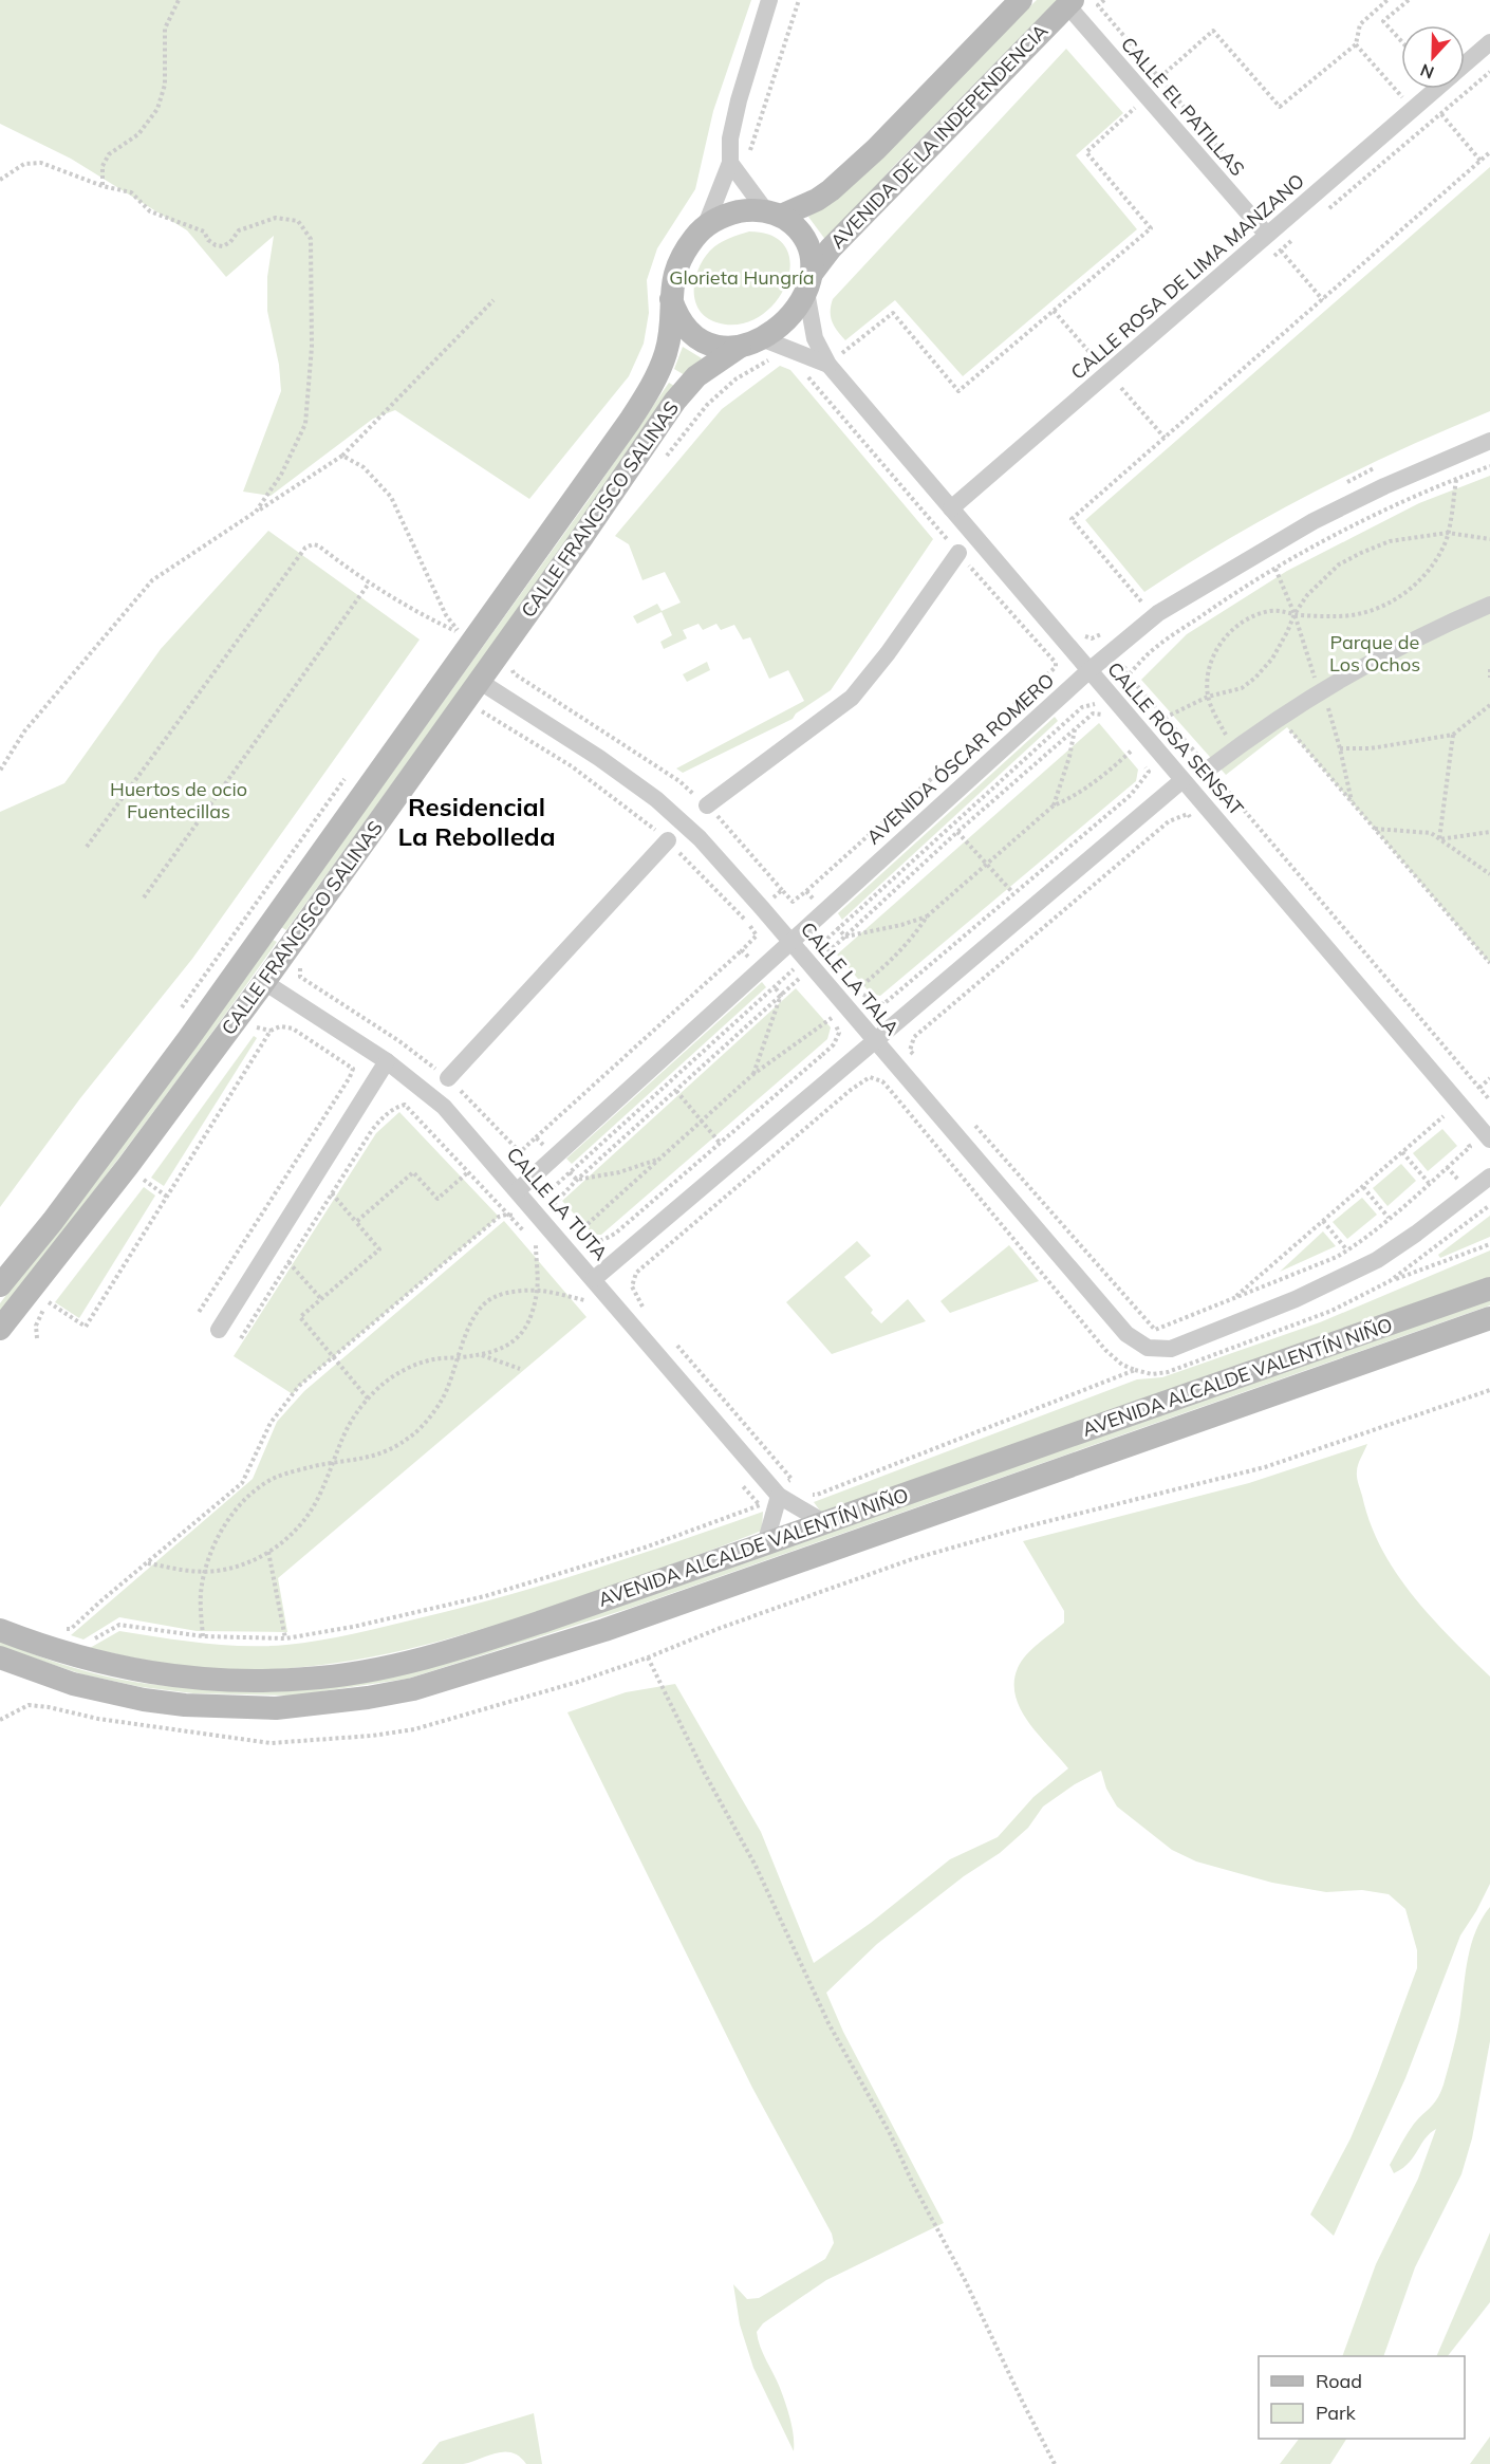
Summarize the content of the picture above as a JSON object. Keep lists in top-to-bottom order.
{
  "streets": {
    "main road": ["AVENIDA DE LA INDEPENDENCIA", "CALLE FRANCISCO SALINAS", "AVENIDA ALCALDE VALENTÍN NIÑO"],
    "street": [
      "CALLE EL PATILLAS",
      "CALLE ROSA DE LIMA MANZANO",
      "CALLE ROSA SENSAT",
      "AVENIDA ÓSCAR ROMERO",
      "CALLE LA TALA",
      "CALLE LA TUTA"
    ]
  },
  "crossings": [
    ["CALLE EL PATILLAS", "AVENIDA DE LA INDEPENDENCIA"],
    ["CALLE EL PATILLAS", "CALLE ROSA DE LIMA MANZANO"],
    ["AVENIDA DE LA INDEPENDENCIA", "CALLE FRANCISCO SALINAS"],
    ["AVENIDA DE LA INDEPENDENCIA", "CALLE ROSA SENSAT"],
    ["CALLE ROSA DE LIMA MANZANO", "CALLE ROSA SENSAT"],
    ["CALLE FRANCISCO SALINAS", "CALLE ROSA SENSAT"],
    ["CALLE FRANCISCO SALINAS", "CALLE LA TALA"],
    ["CALLE FRANCISCO SALINAS", "CALLE LA TUTA"],
    ["CALLE ROSA SENSAT", "AVENIDA ÓSCAR ROMERO"],
    ["AVENIDA ÓSCAR ROMERO", "CALLE LA TALA"],
    ["AVENIDA ÓSCAR ROMERO", "CALLE LA TUTA"],
    ["CALLE LA TUTA", "AVENIDA ALCALDE VALENTÍN NIÑO"]
  ],
  "districts": ["Residencial La Rebolleda"],
  "parks": ["Glorieta Hungría", "Parque de Los Ochos", "Huertos de ocio Fuentecillas"],
  "legend": ["Road", "Park"],
  "north": "bottom"
}
